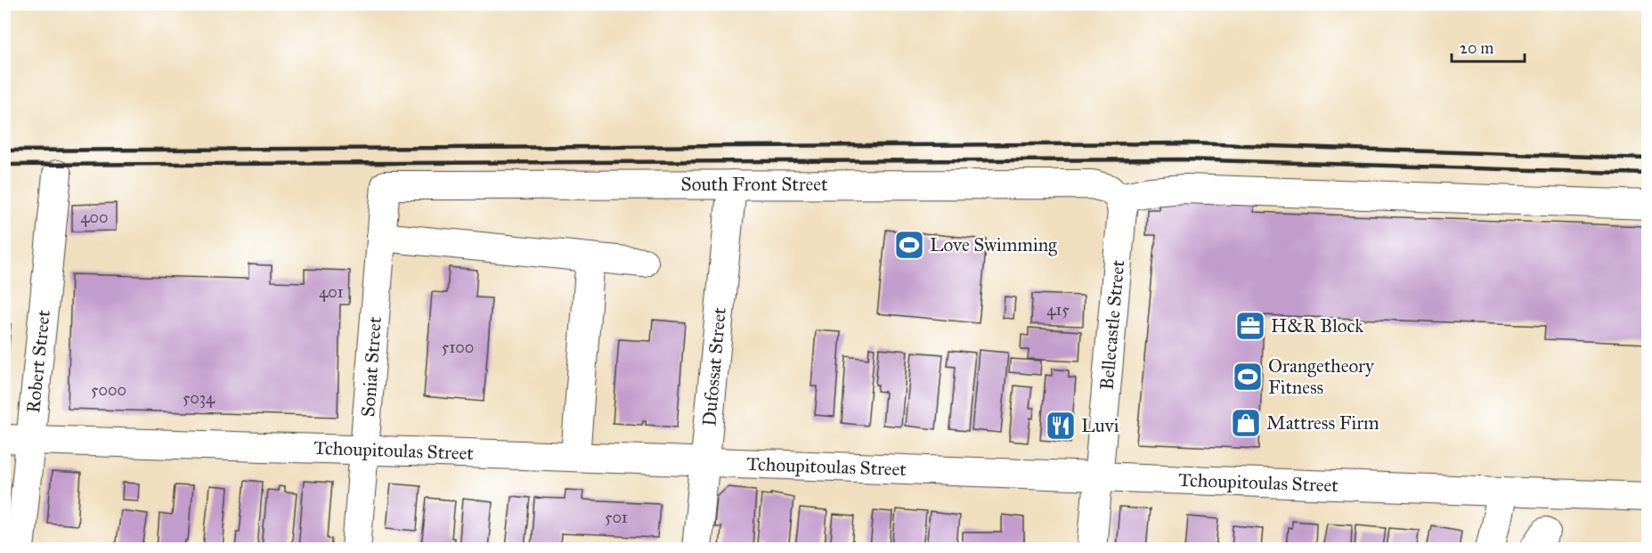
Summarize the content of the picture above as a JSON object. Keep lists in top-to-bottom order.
{
  "streets": {
    "street": [
      "South Front Street",
      "Bellecastle Street",
      "Robert Street",
      "Soniat Street",
      "Dufossat Street",
      "Tchoupitoulas Street"
    ]
  },
  "crossings": [
    ["South Front Street", "Bellecastle Street"],
    ["South Front Street", "Soniat Street"],
    ["South Front Street", "Dufossat Street"],
    ["Bellecastle Street", "Tchoupitoulas Street"],
    ["Robert Street", "Tchoupitoulas Street"],
    ["Soniat Street", "Tchoupitoulas Street"],
    ["Dufossat Street", "Tchoupitoulas Street"]
  ],
  "places": {
    "sports": ["Love Swimming", "Orangetheory Fitness"],
    "office": ["H&R Block"],
    "shop": ["Mattress Firm"],
    "restaurant": ["Luvi"]
  },
  "house_numbers": [
    "400",
    "401",
    "415",
    "5100",
    "5000",
    "5034",
    "501"
  ],
  "scale_bar": "20 m"
}
